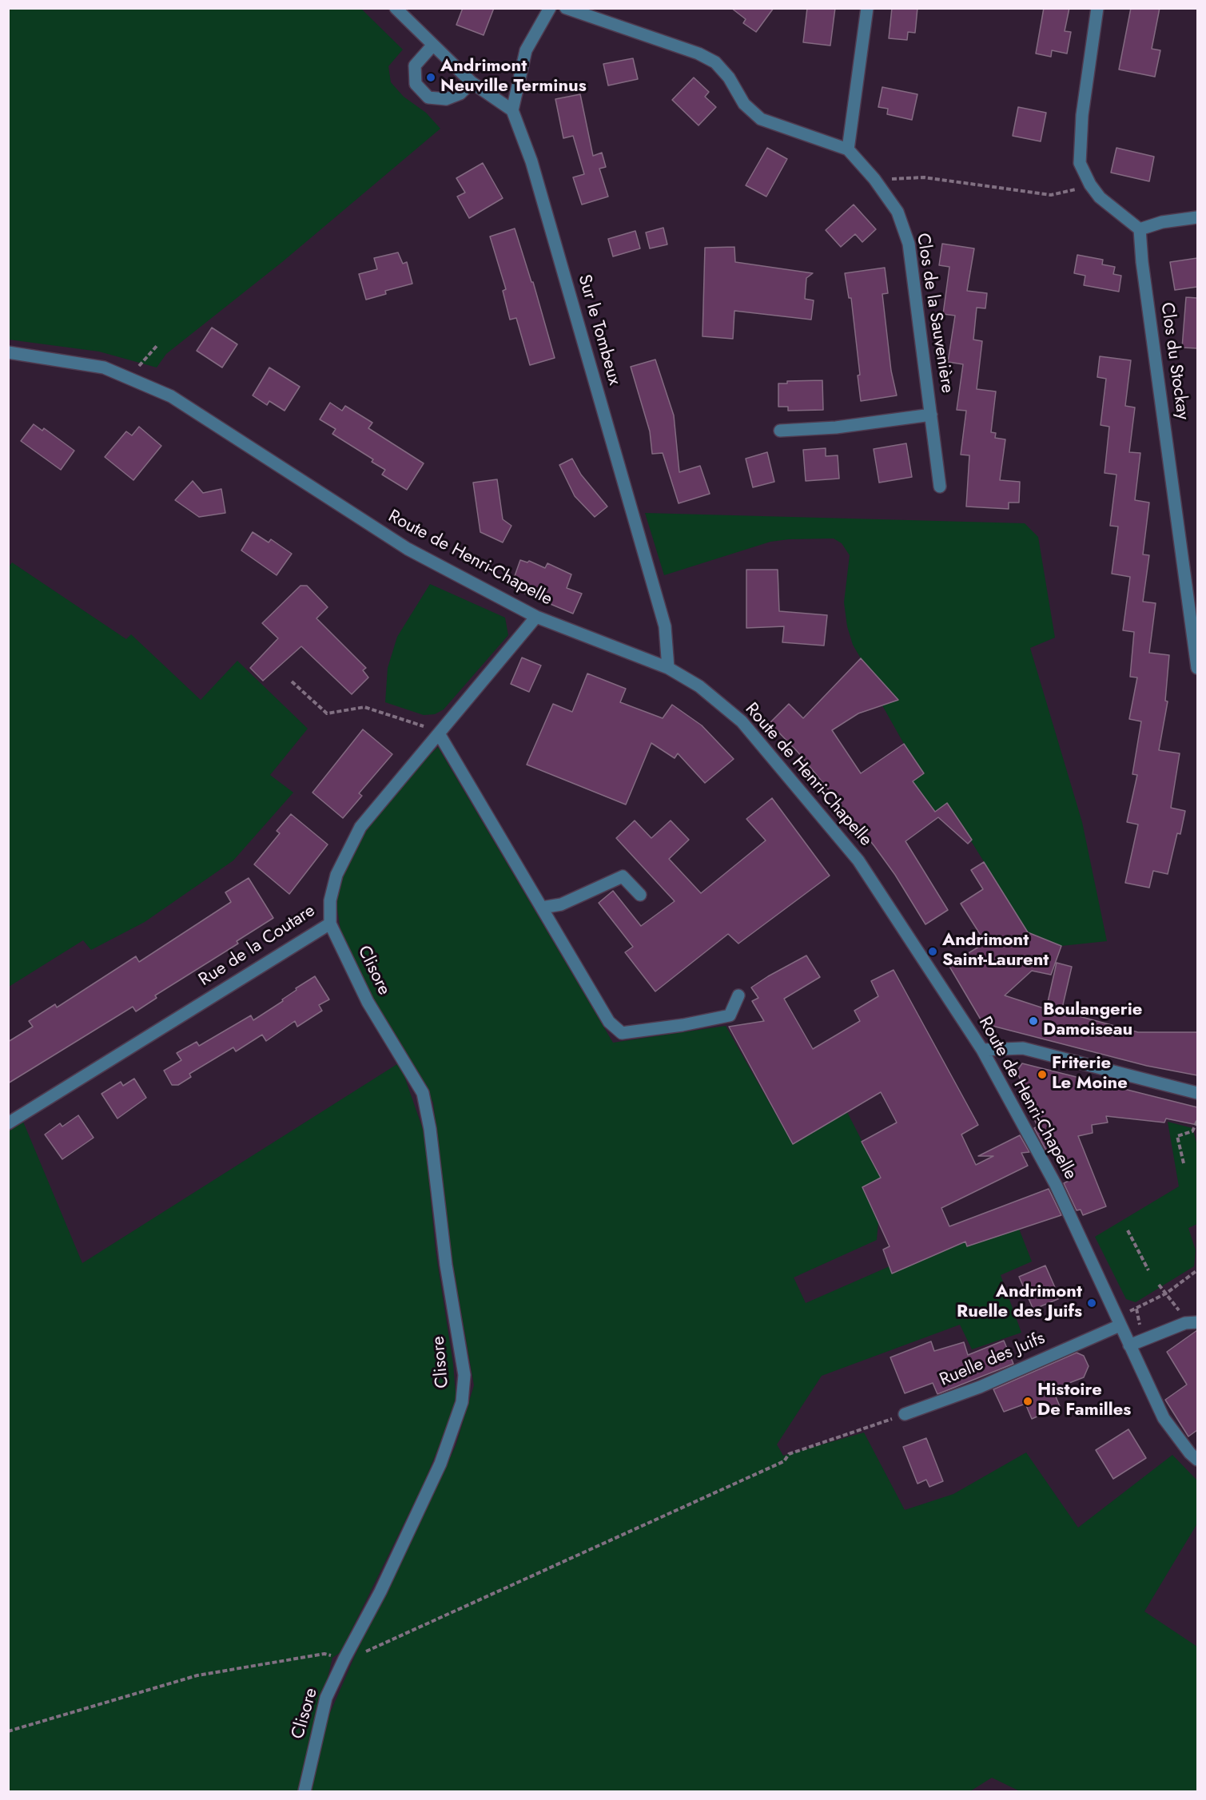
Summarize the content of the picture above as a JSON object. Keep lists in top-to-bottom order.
{
  "streets": {
    "street": [
      "Clos de la Sauvenière",
      "Sur le Tombeux",
      "Clos du Stockay",
      "Route de Henri-Chapelle",
      "Rue de la Coutare",
      "Clisore",
      "Ruelle des Juifs"
    ]
  },
  "crossings": [
    ["Sur le Tombeux", "Route de Henri-Chapelle"],
    ["Route de Henri-Chapelle", "Rue de la Coutare"],
    ["Route de Henri-Chapelle", "Ruelle des Juifs"],
    ["Rue de la Coutare", "Clisore"]
  ],
  "places": [
    "Andrimont Neuville Terminus",
    "Andrimont Saint-Laurent",
    "Boulangerie Damoiseau",
    "Friterie Le Moine",
    "Andrimont Ruelle des Juifs",
    "Histoire De Familles"
  ]
}
